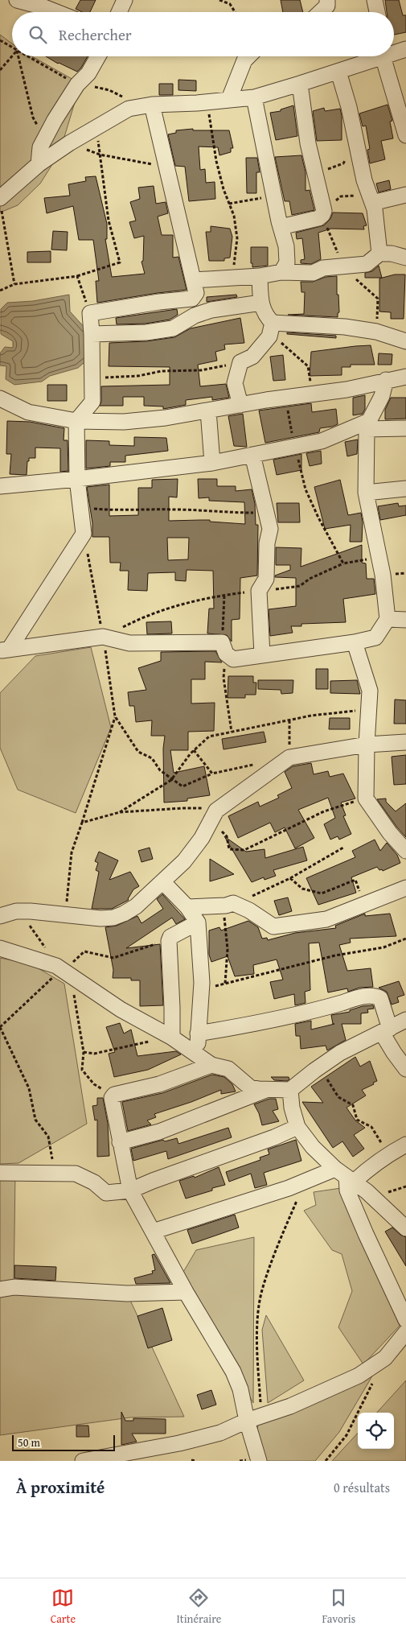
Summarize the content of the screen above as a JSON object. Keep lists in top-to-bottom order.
{
  "scale_bar": "50 m",
  "page": {
    "search": "Rechercher",
    "scale": "50 m",
    "heading": ["À proximité", "0 résultats"],
    "nav": ["Carte", "Itinéraire", "Favoris"]
  }
}
